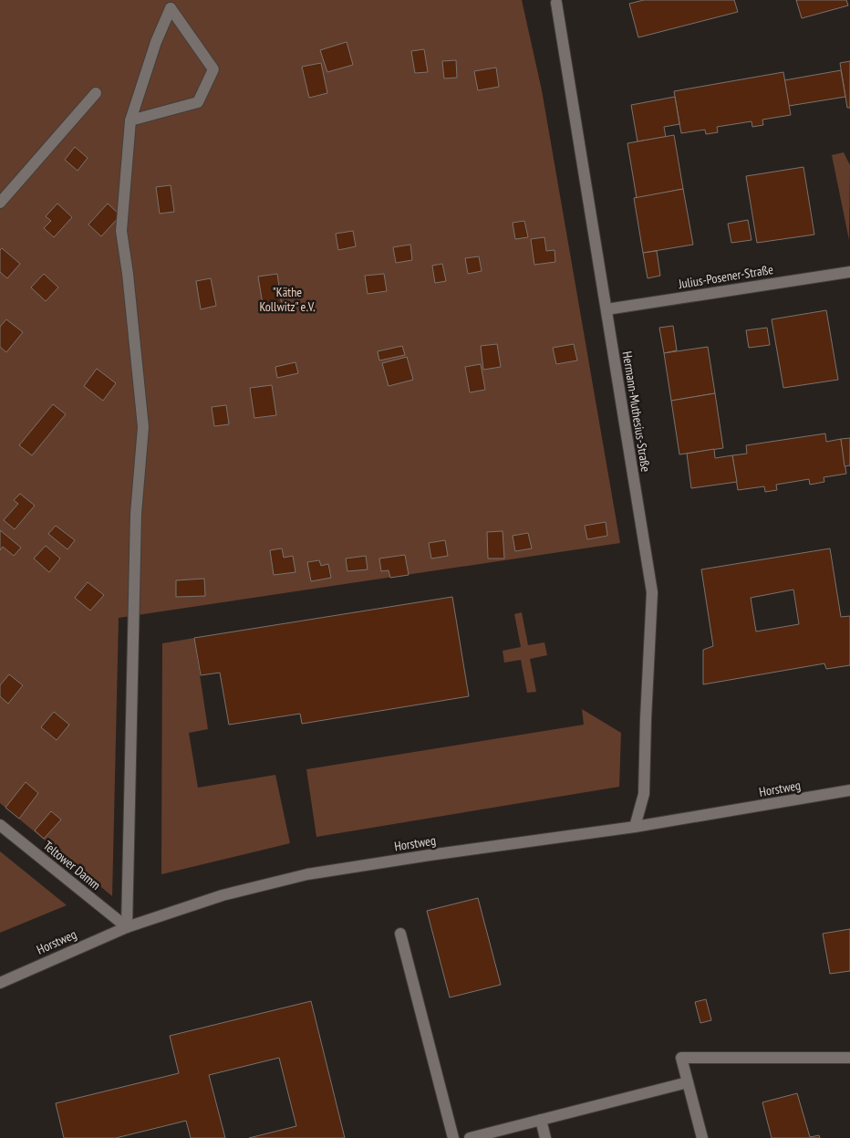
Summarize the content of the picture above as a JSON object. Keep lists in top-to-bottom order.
{
  "streets": {
    "street": [
      "Julius-Posener-Straße",
      "Hermann-Muthesius-Straße",
      "Horstweg",
      "Teltower Damm"
    ]
  },
  "crossings": [
    ["Julius-Posener-Straße", "Hermann-Muthesius-Straße"],
    ["Hermann-Muthesius-Straße", "Horstweg"],
    ["Horstweg", "Teltower Damm"]
  ],
  "parks": ["\"Käthe Kollwitz\" e.V."]
}
